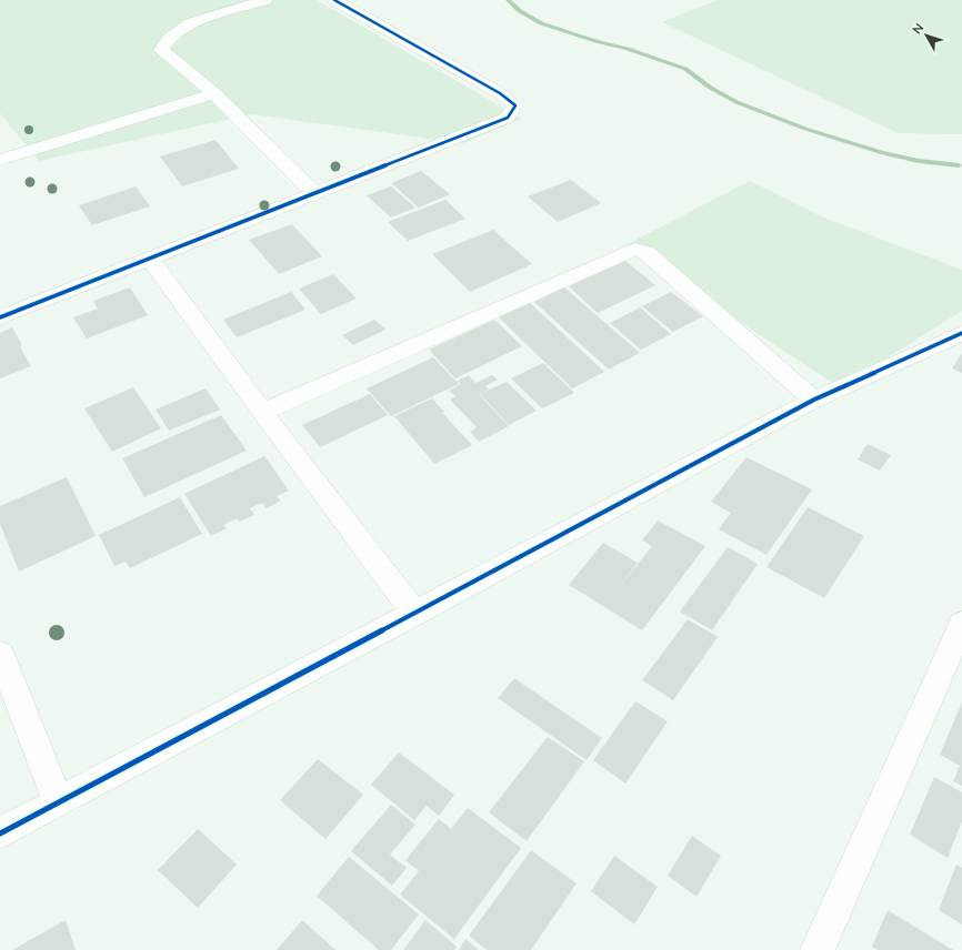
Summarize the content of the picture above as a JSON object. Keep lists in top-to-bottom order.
{
  "north": "top left"
}
